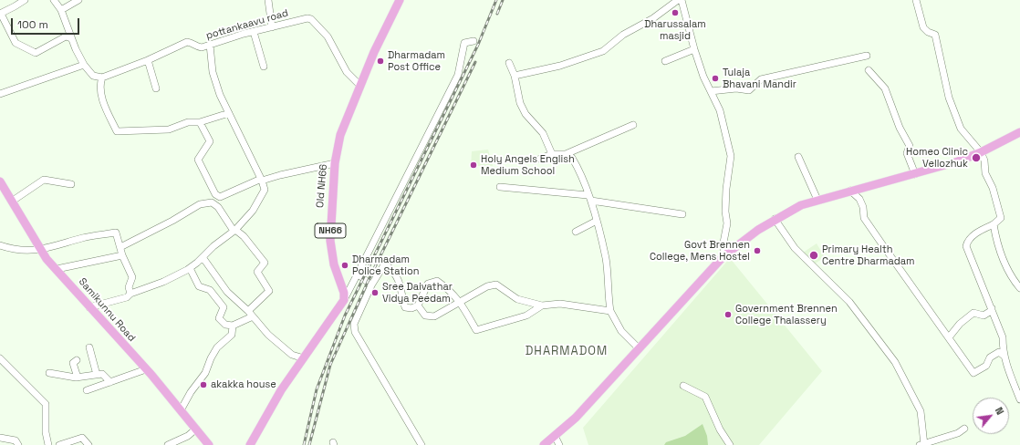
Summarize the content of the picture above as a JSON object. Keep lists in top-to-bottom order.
{
  "streets": {
    "main road": ["Old NH66", "NH66", "Samikunnu Road"],
    "street": ["pottankaavu road"]
  },
  "crossings": [
    ["pottankaavu road", "Old NH66"]
  ],
  "districts": ["DHARMADOM"],
  "places": [
    "Dharussalam masjid",
    "Dharmadam Post Office",
    "Tulaja Bhavani Mandir",
    "Homeo Clinic Vellozhuk",
    "Holy Angels English Medium School",
    "Govt Brennen College, Mens Hostel",
    "Primary Health Centre Dharmadam",
    "Dharmadam Police Station",
    "Sree Daivathar Vidya Peedam",
    "Government Brennen College Thalassery",
    "akakka house"
  ],
  "scale_bar": "100 m",
  "north": "top right"
}
